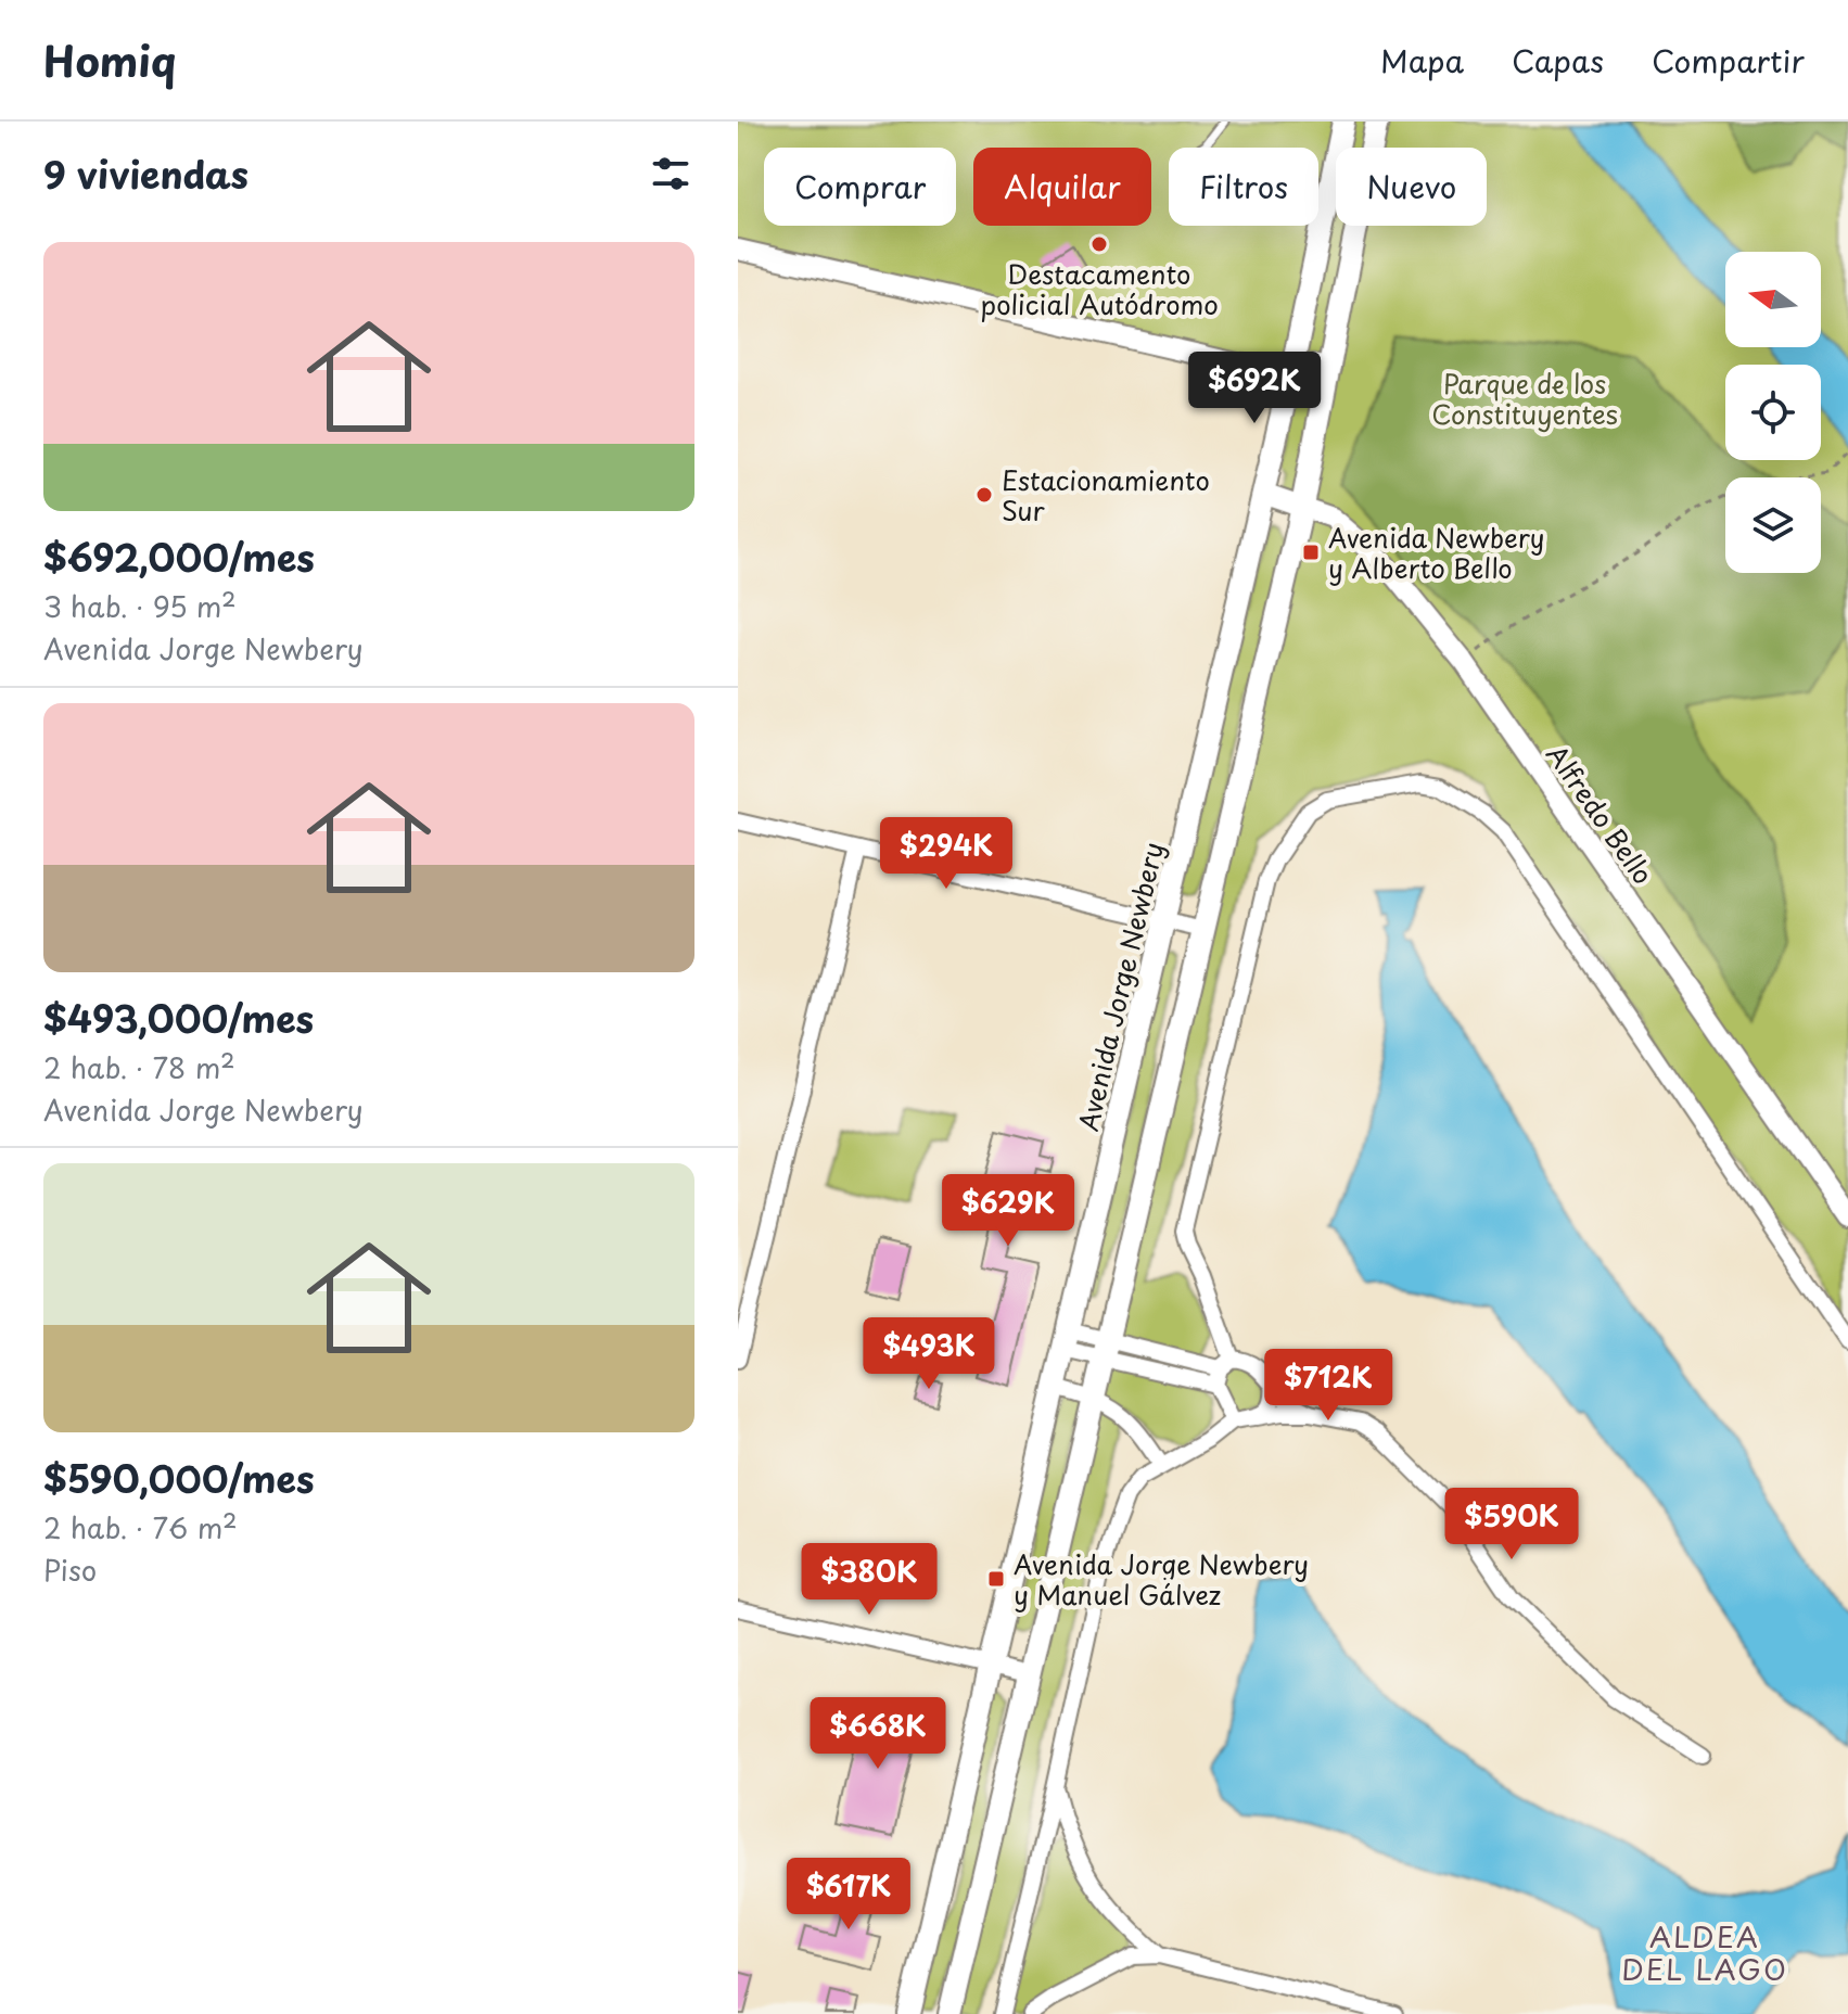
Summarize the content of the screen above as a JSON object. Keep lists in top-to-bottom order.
{
  "streets": {
    "main road": ["Avenida Jorge Newbery"],
    "street": ["Alfredo Bello"]
  },
  "crossings": [
    ["Alfredo Bello", "Avenida Jorge Newbery"]
  ],
  "districts": ["ALDEA DEL LAGO"],
  "parks": ["Parque de los Constituyentes"],
  "places": {
    "other": ["Destacamento policial Autódromo", "Estacionamiento Sur"],
    "transit": ["Avenida Newbery y Alberto Bello", "Avenida Jorge Newbery y Manuel Gálvez"]
  },
  "north": "left",
  "page": {
    "header": "Homiq",
    "nav": ["Mapa", "Capas", "Compartir"],
    "heading": "9 viviendas",
    "chip": [
      "Comprar",
      "Alquilar",
      "Filtros",
      "Nuevo"
    ],
    "list": [
      {
        "name": "$692,000/mes",
        "note": "3 hab. · 95 m² · Avenida Jorge Newbery"
      },
      {
        "name": "$493,000/mes",
        "note": "2 hab. · 78 m² · Avenida Jorge Newbery"
      },
      {
        "name": "$590,000/mes",
        "note": "2 hab. · 76 m² · Piso"
      }
    ],
    "price": [
      "$692K",
      "$294K",
      "$629K",
      "$493K",
      "$712K",
      "$590K",
      "$380K",
      "$668K",
      "$617K"
    ]
  }
}
